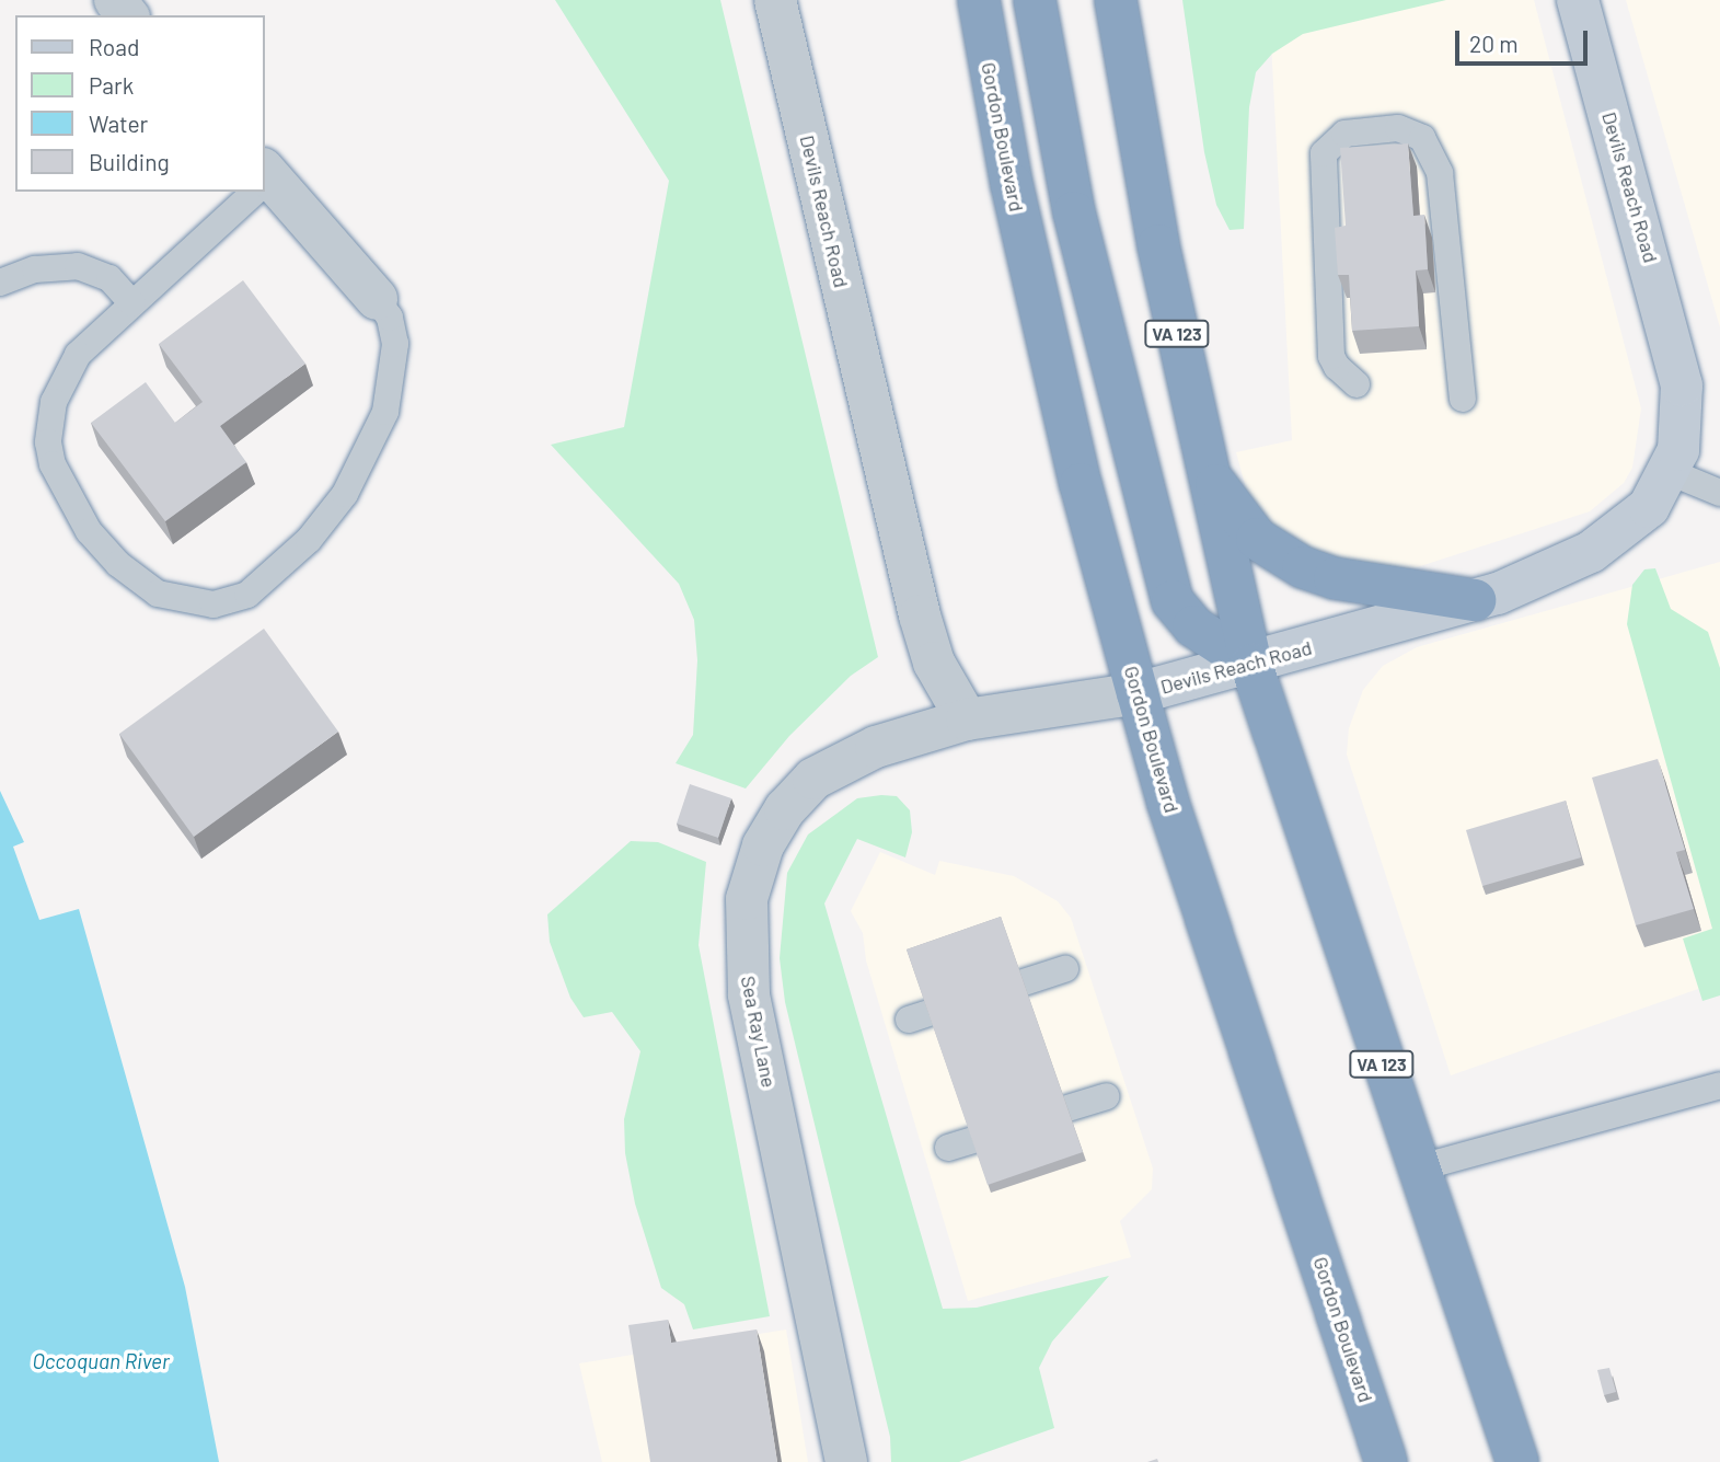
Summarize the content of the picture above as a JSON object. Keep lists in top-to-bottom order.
{
  "streets": {
    "highway": ["Gordon Boulevard", "VA 123"],
    "street": ["Devils Reach Road", "Sea Ray Lane"]
  },
  "crossings": [
    ["Gordon Boulevard", "Devils Reach Road"],
    ["Devils Reach Road", "VA 123"],
    ["Devils Reach Road", "Sea Ray Lane"]
  ],
  "water": ["Occoquan River"],
  "legend": [
    "Road",
    "Park",
    "Water",
    "Building"
  ],
  "scale_bar": "20 m"
}
